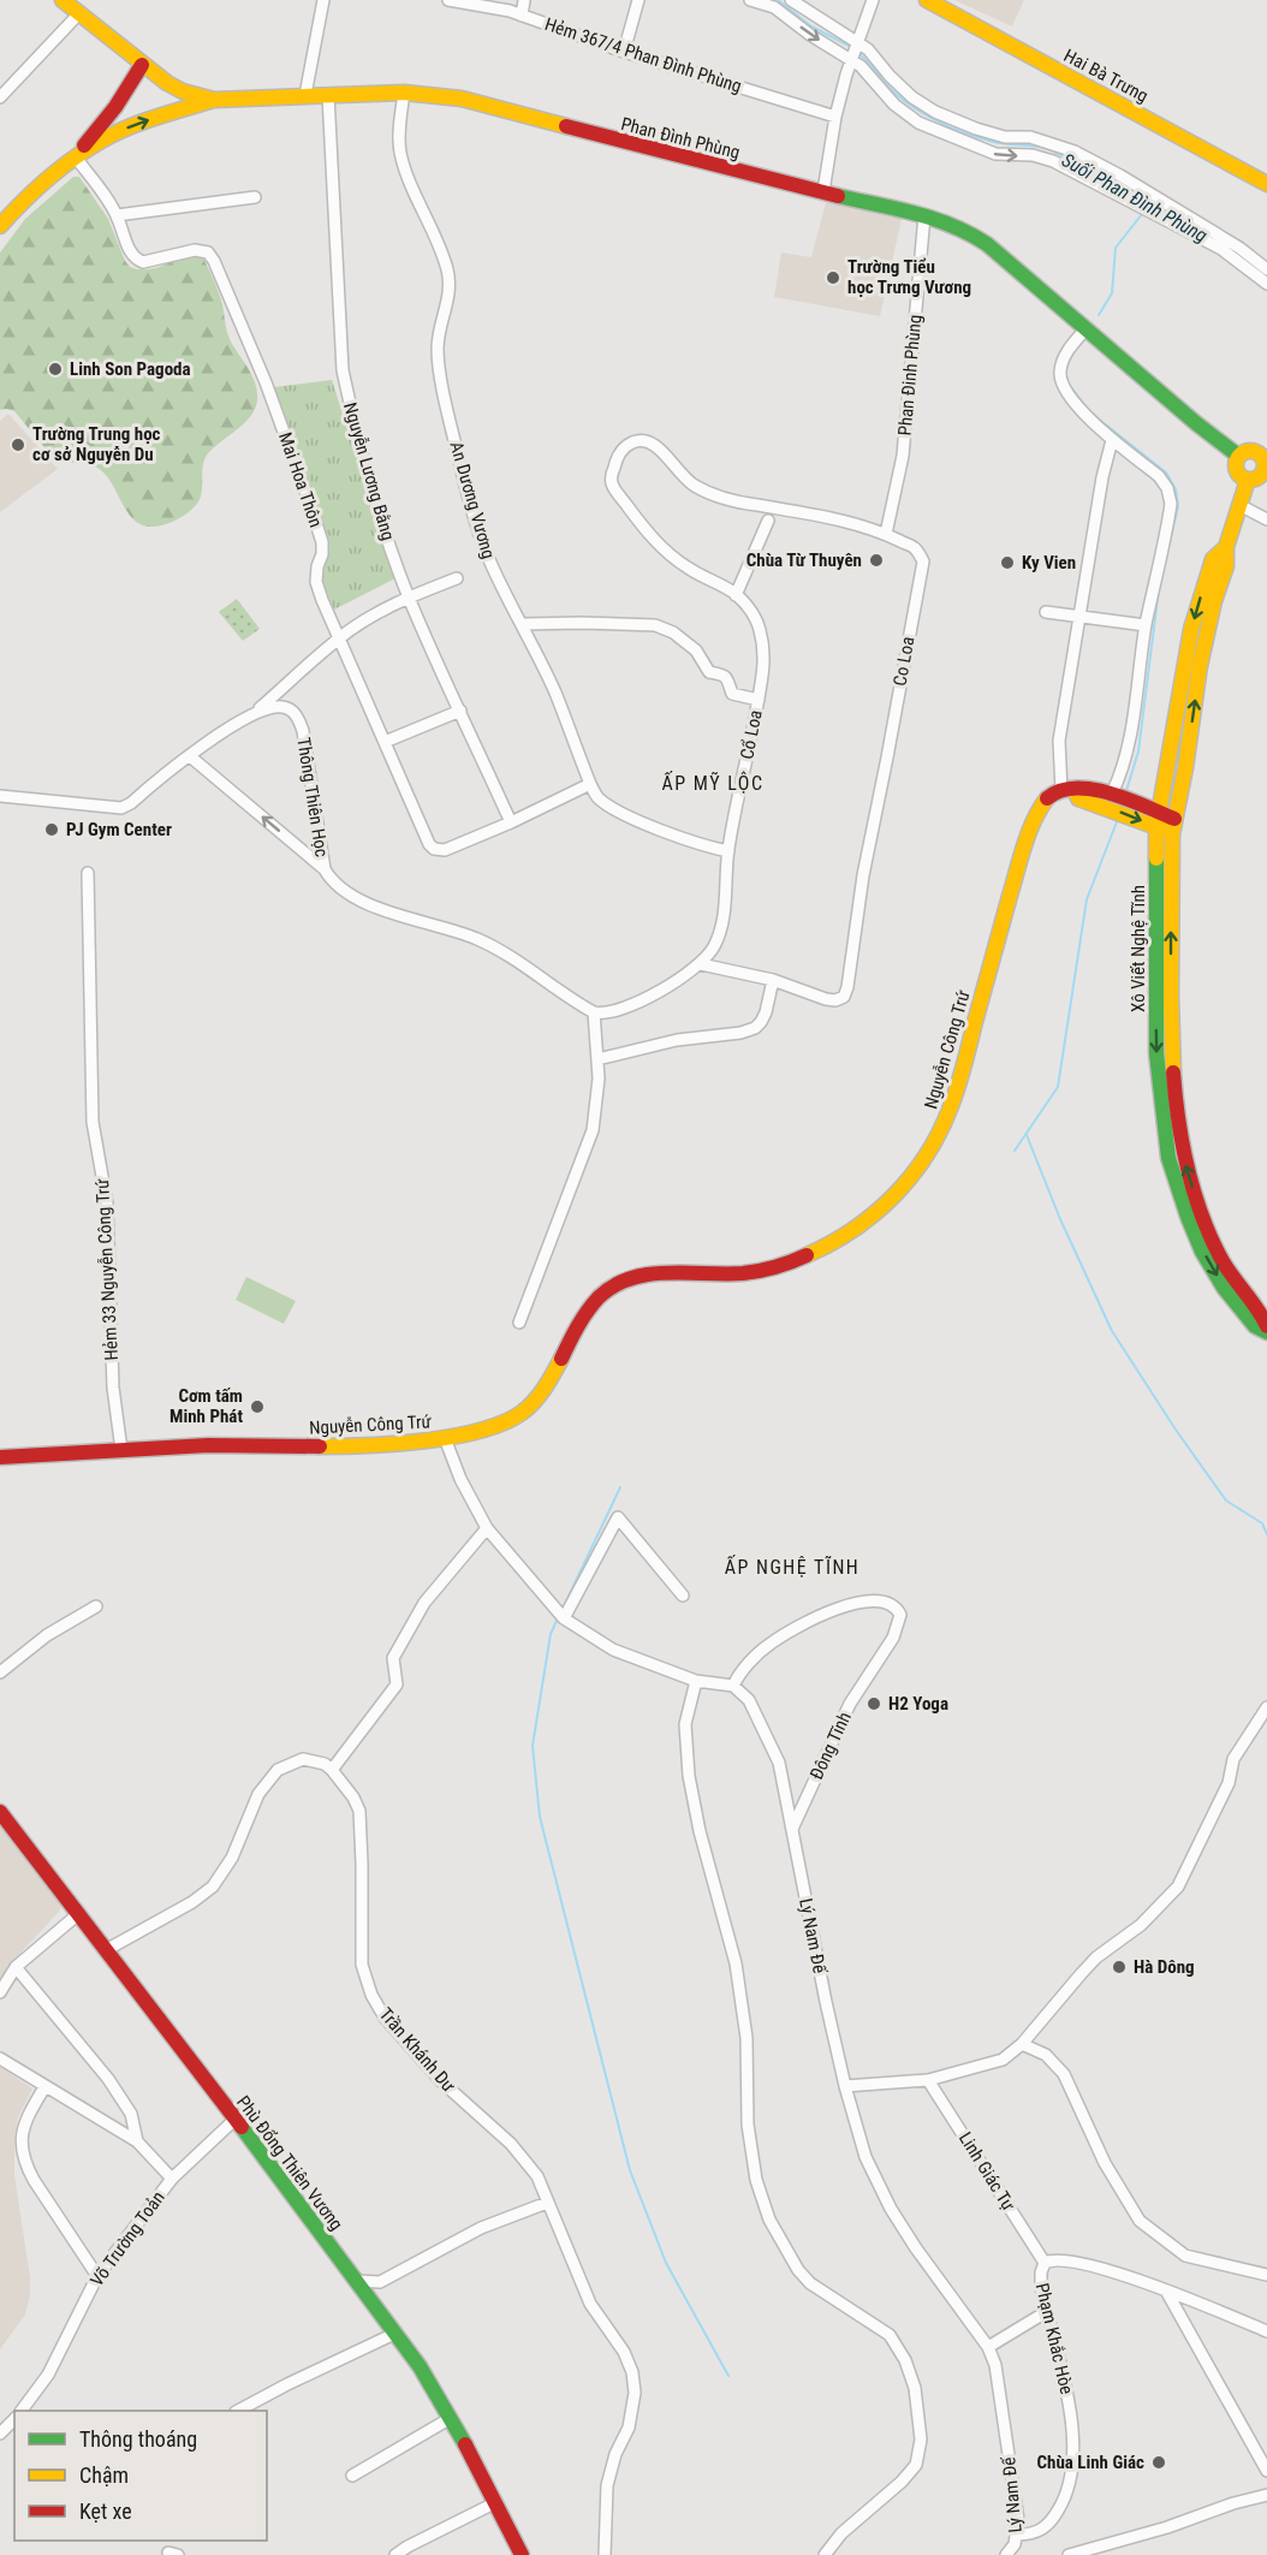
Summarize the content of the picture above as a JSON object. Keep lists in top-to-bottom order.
{
  "streets": {
    "main road": [
      "Hai Bà Trưng",
      "Phan Đình Phùng",
      "Xô Viết Nghệ Tĩnh",
      "Nguyễn Công Trứ",
      "Phù Đổng Thiên Vương"
    ],
    "street": [
      "Hẻm 367/4 Phan Đình Phùng",
      "Phan Đinh Phùng",
      "Nguyễn Lương Bằng",
      "Mai Hoa Thôn",
      "An Dương Vương",
      "Co Loa",
      "Cổ Loa",
      "Thông Thiên Học",
      "Hẻm 33 Nguyễn Công Trứ",
      "Đông Tĩnh",
      "Lý Nam Đế",
      "Trần Khánh Dư",
      "Linh Giác Tự",
      "Võ Trường Toản",
      "Phạm Khắc Hòe"
    ]
  },
  "crossings": [
    ["Phan Đình Phùng", "Phan Đinh Phùng"],
    ["Phan Đình Phùng", "Nguyễn Lương Bằng"],
    ["Phan Đình Phùng", "An Dương Vương"],
    ["Phan Đình Phùng", "Xô Viết Nghệ Tĩnh"],
    ["Phan Đinh Phùng", "Co Loa"],
    ["Nguyễn Lương Bằng", "Mai Hoa Thôn"],
    ["Mai Hoa Thôn", "An Dương Vương"],
    ["An Dương Vương", "Cổ Loa"],
    ["Co Loa", "Cổ Loa"],
    ["Nguyễn Công Trứ", "Hẻm 33 Nguyễn Công Trứ"],
    ["Đông Tĩnh", "Lý Nam Đế"],
    ["Lý Nam Đế", "Phạm Khắc Hòe"],
    ["Phù Đổng Thiên Vương", "Võ Trường Toản"],
    ["Linh Giác Tự", "Phạm Khắc Hòe"]
  ],
  "districts": ["ẤP MỸ LỘC", "ẤP NGHỆ TĨNH"],
  "water": ["Suối Phan Đình Phùng"],
  "places": [
    "Trường Tiểu học Trưng Vương",
    "Linh Son Pagoda",
    "Trường Trung học cơ sở Nguyễn Du",
    "Chùa Từ Thuyên",
    "Ky Vien",
    "PJ Gym Center",
    "Cơm tấm Minh Phát",
    "H2 Yoga",
    "Hà Dông",
    "Chùa Linh Giác"
  ],
  "legend": ["Thông thoáng", "Chậm", "Kẹt xe"]
}
